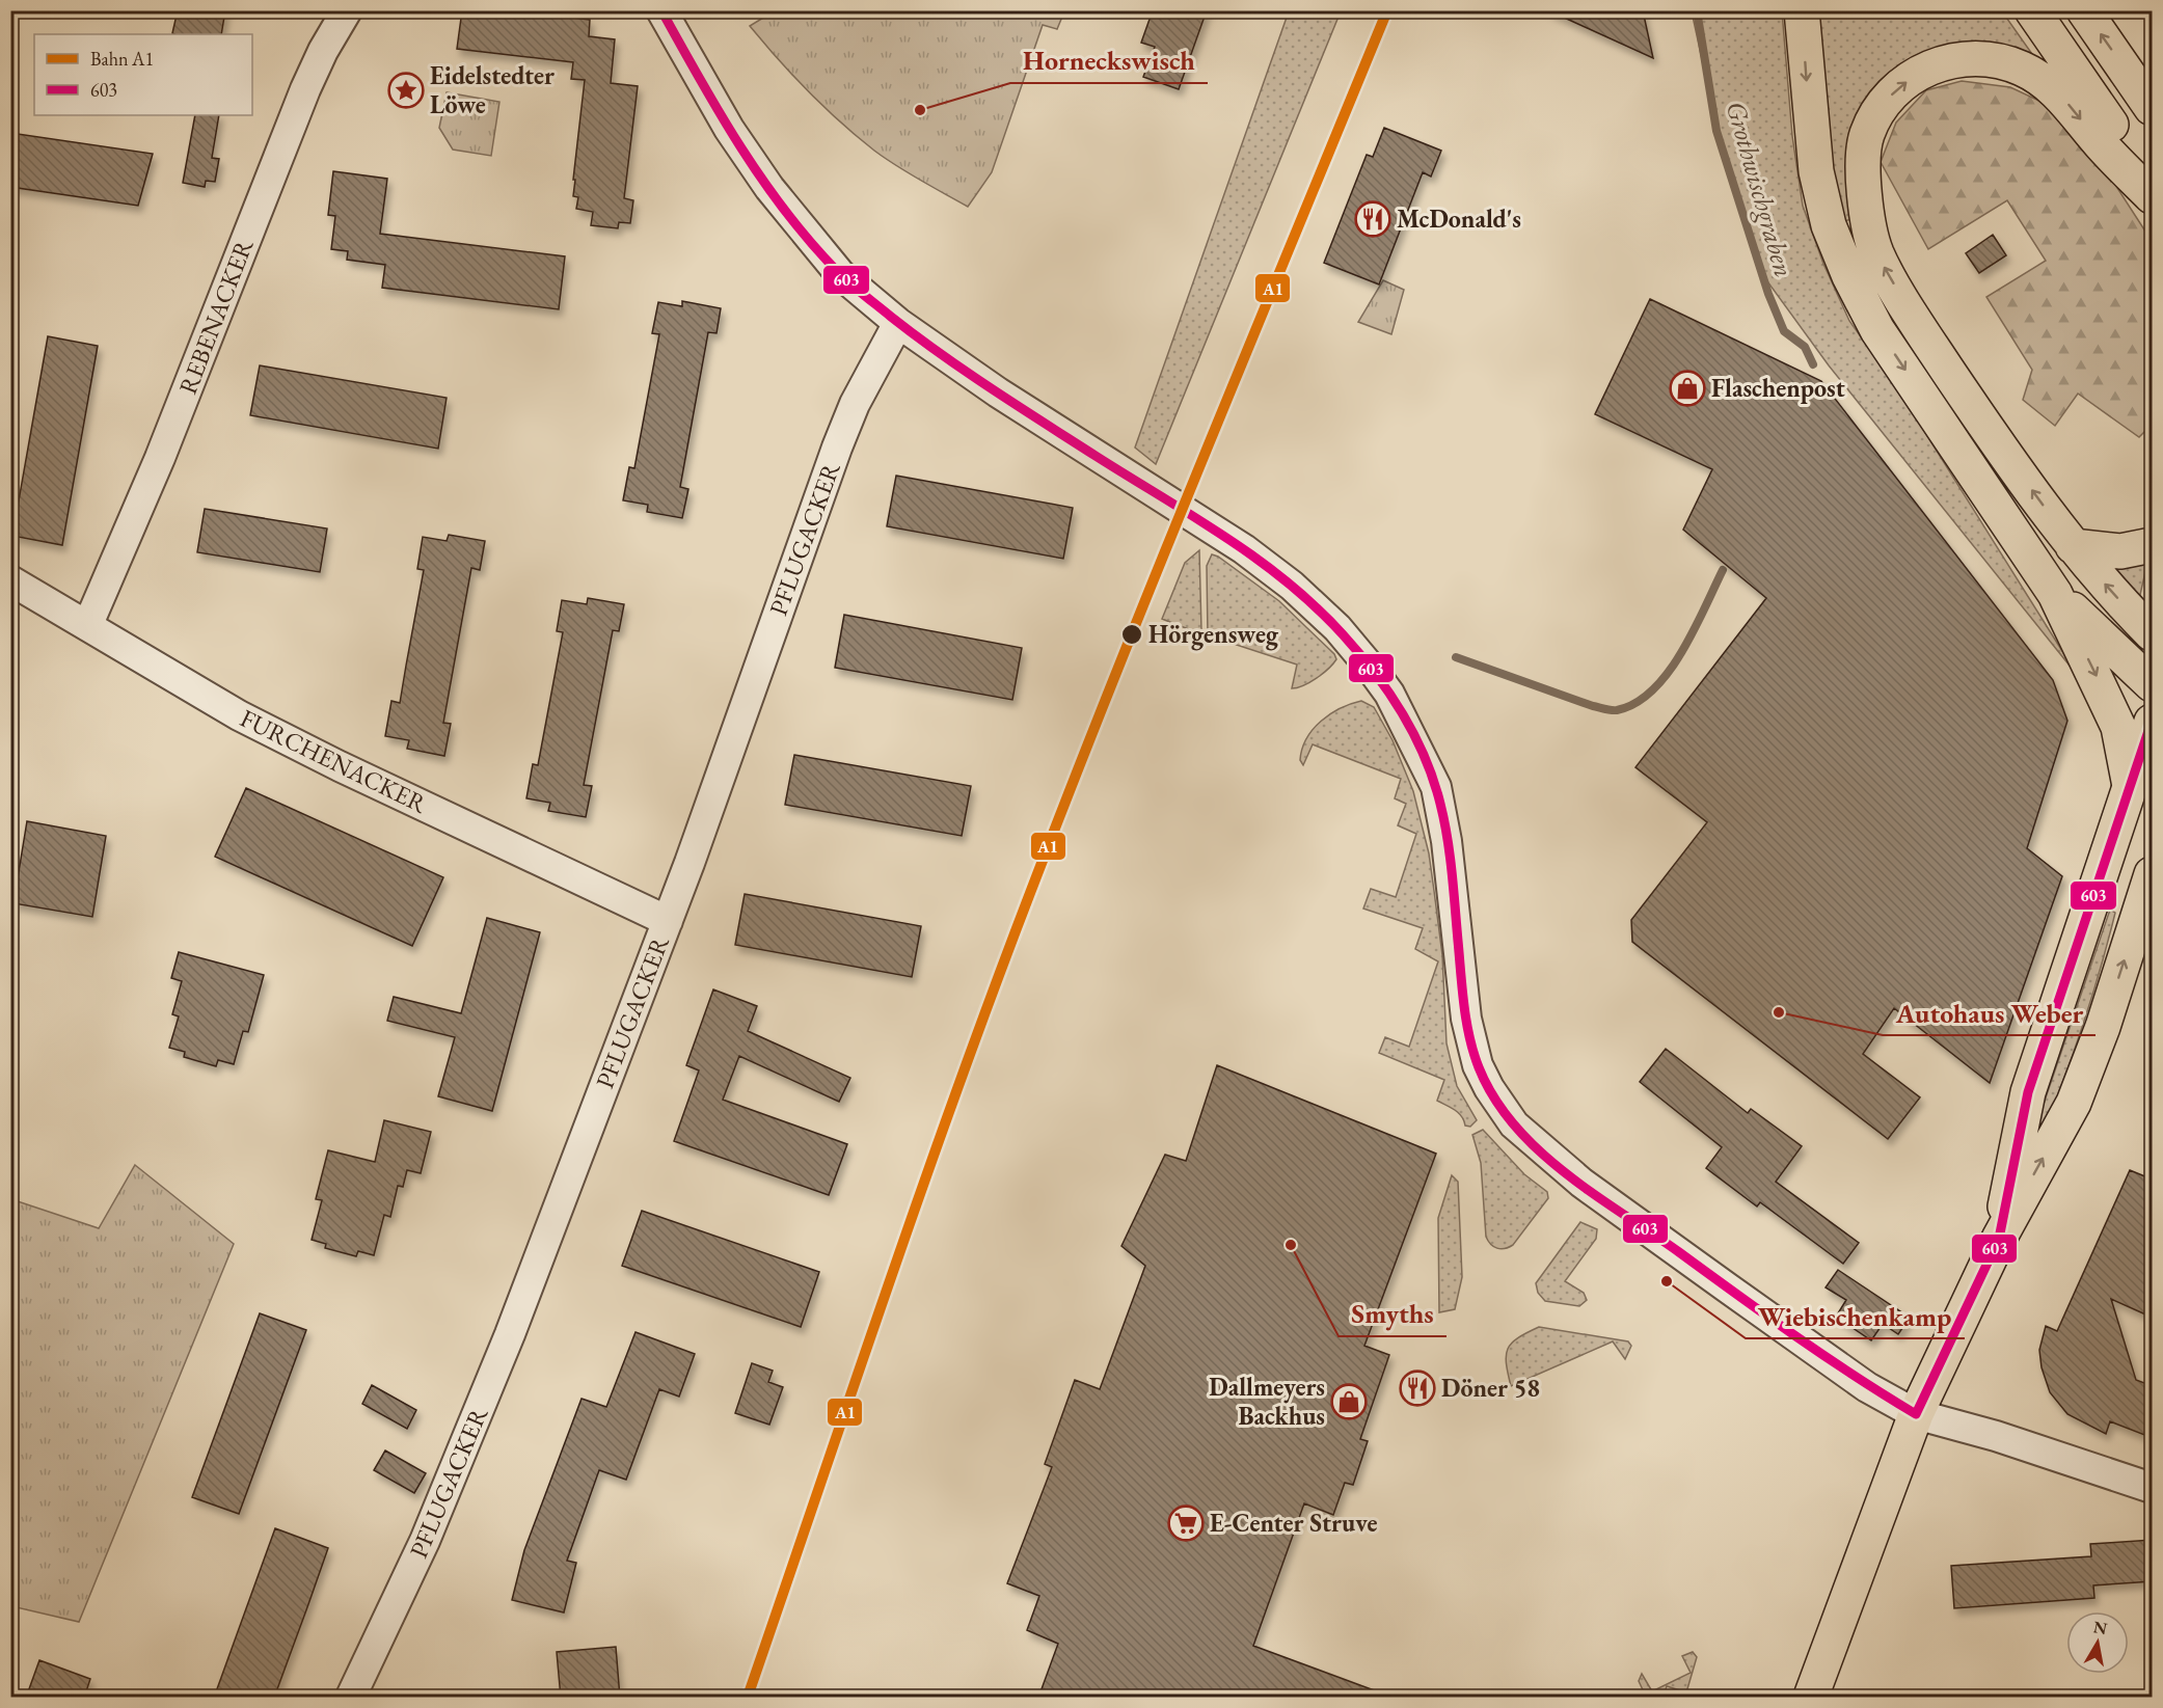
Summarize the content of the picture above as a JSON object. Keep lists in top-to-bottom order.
{
  "streets": {
    "street": ["REBENACKER", "PFLUGACKER", "FURCHENACKER"]
  },
  "crossings": [
    ["REBENACKER", "FURCHENACKER"],
    ["PFLUGACKER", "FURCHENACKER"]
  ],
  "water": ["Grothwischgraben"],
  "places": {
    "place": ["Eidelstedter Löwe"],
    "other": [
      "Horneckswisch",
      "Hörgensweg",
      "Autohaus Weber",
      "Smyths",
      "Wiebischenkamp"
    ],
    "restaurant": ["McDonald's", "Döner 58"],
    "shop": ["Flaschenpost", "Dallmeyers Backhus"],
    "supermarket": ["E-Center Struve"]
  },
  "lines": ["rail line A1", "transit line 603"],
  "legend": ["Bahn A1", "603"],
  "north": "top"
}
